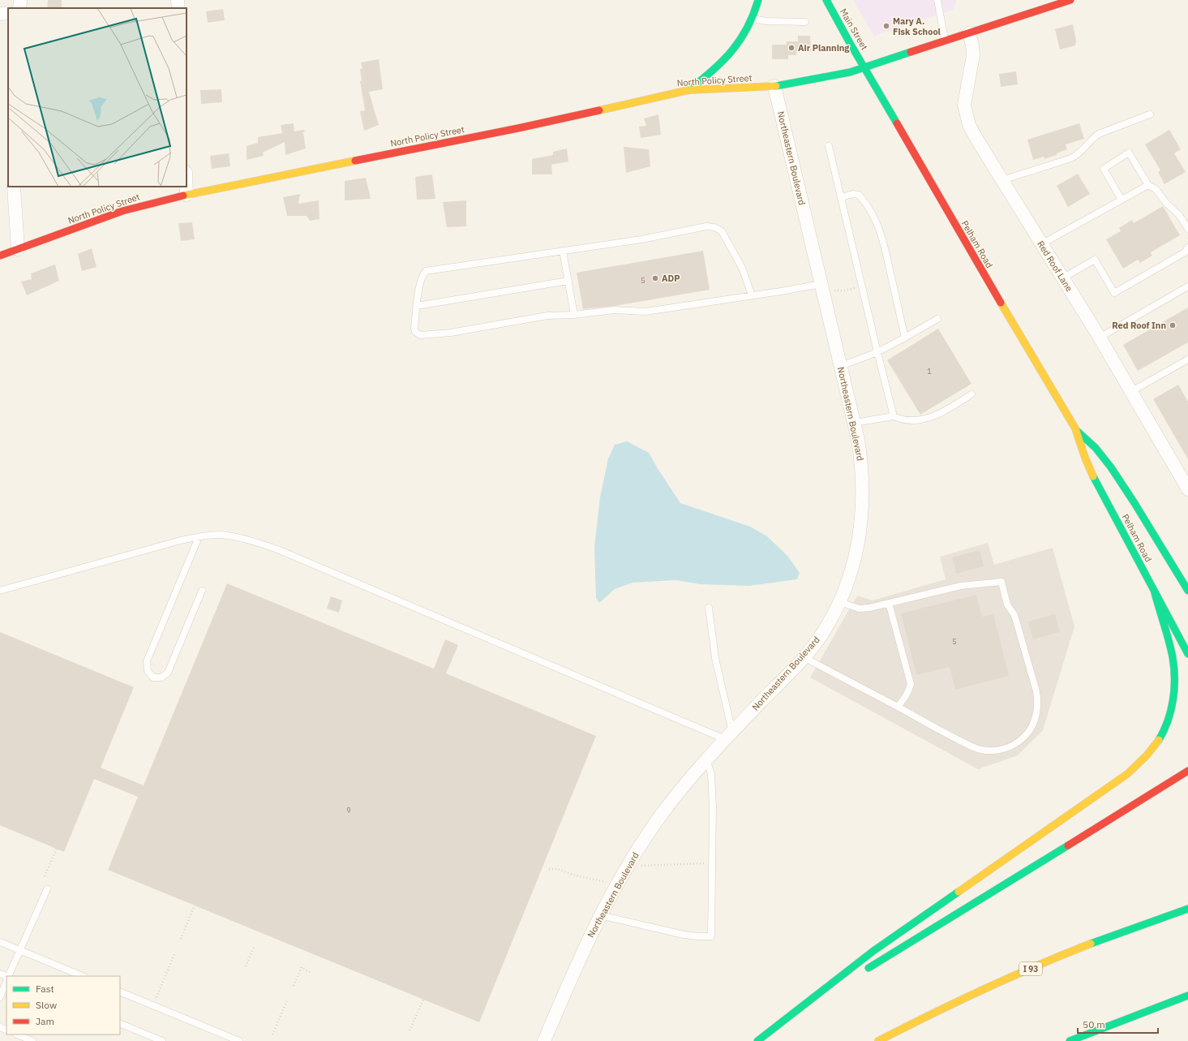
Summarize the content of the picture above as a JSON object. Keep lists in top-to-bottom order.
{
  "streets": {
    "main road": [
      "Main Street",
      "North Policy Street",
      "Pelham Road",
      "I 93"
    ],
    "street": ["Northeastern Boulevard", "Red Roof Lane"]
  },
  "crossings": [
    ["Main Street", "North Policy Street"],
    ["Main Street", "Pelham Road"],
    ["North Policy Street", "Northeastern Boulevard"],
    ["North Policy Street", "Pelham Road"],
    ["North Policy Street", "Red Roof Lane"]
  ],
  "places": [
    "Mary A. Fisk School",
    "Air Planning",
    "ADP",
    "Red Roof Inn"
  ],
  "house_numbers": [
    "5",
    "1",
    "5",
    "9"
  ],
  "legend": ["Fast", "Slow", "Jam"],
  "scale_bar": "50 m"
}
